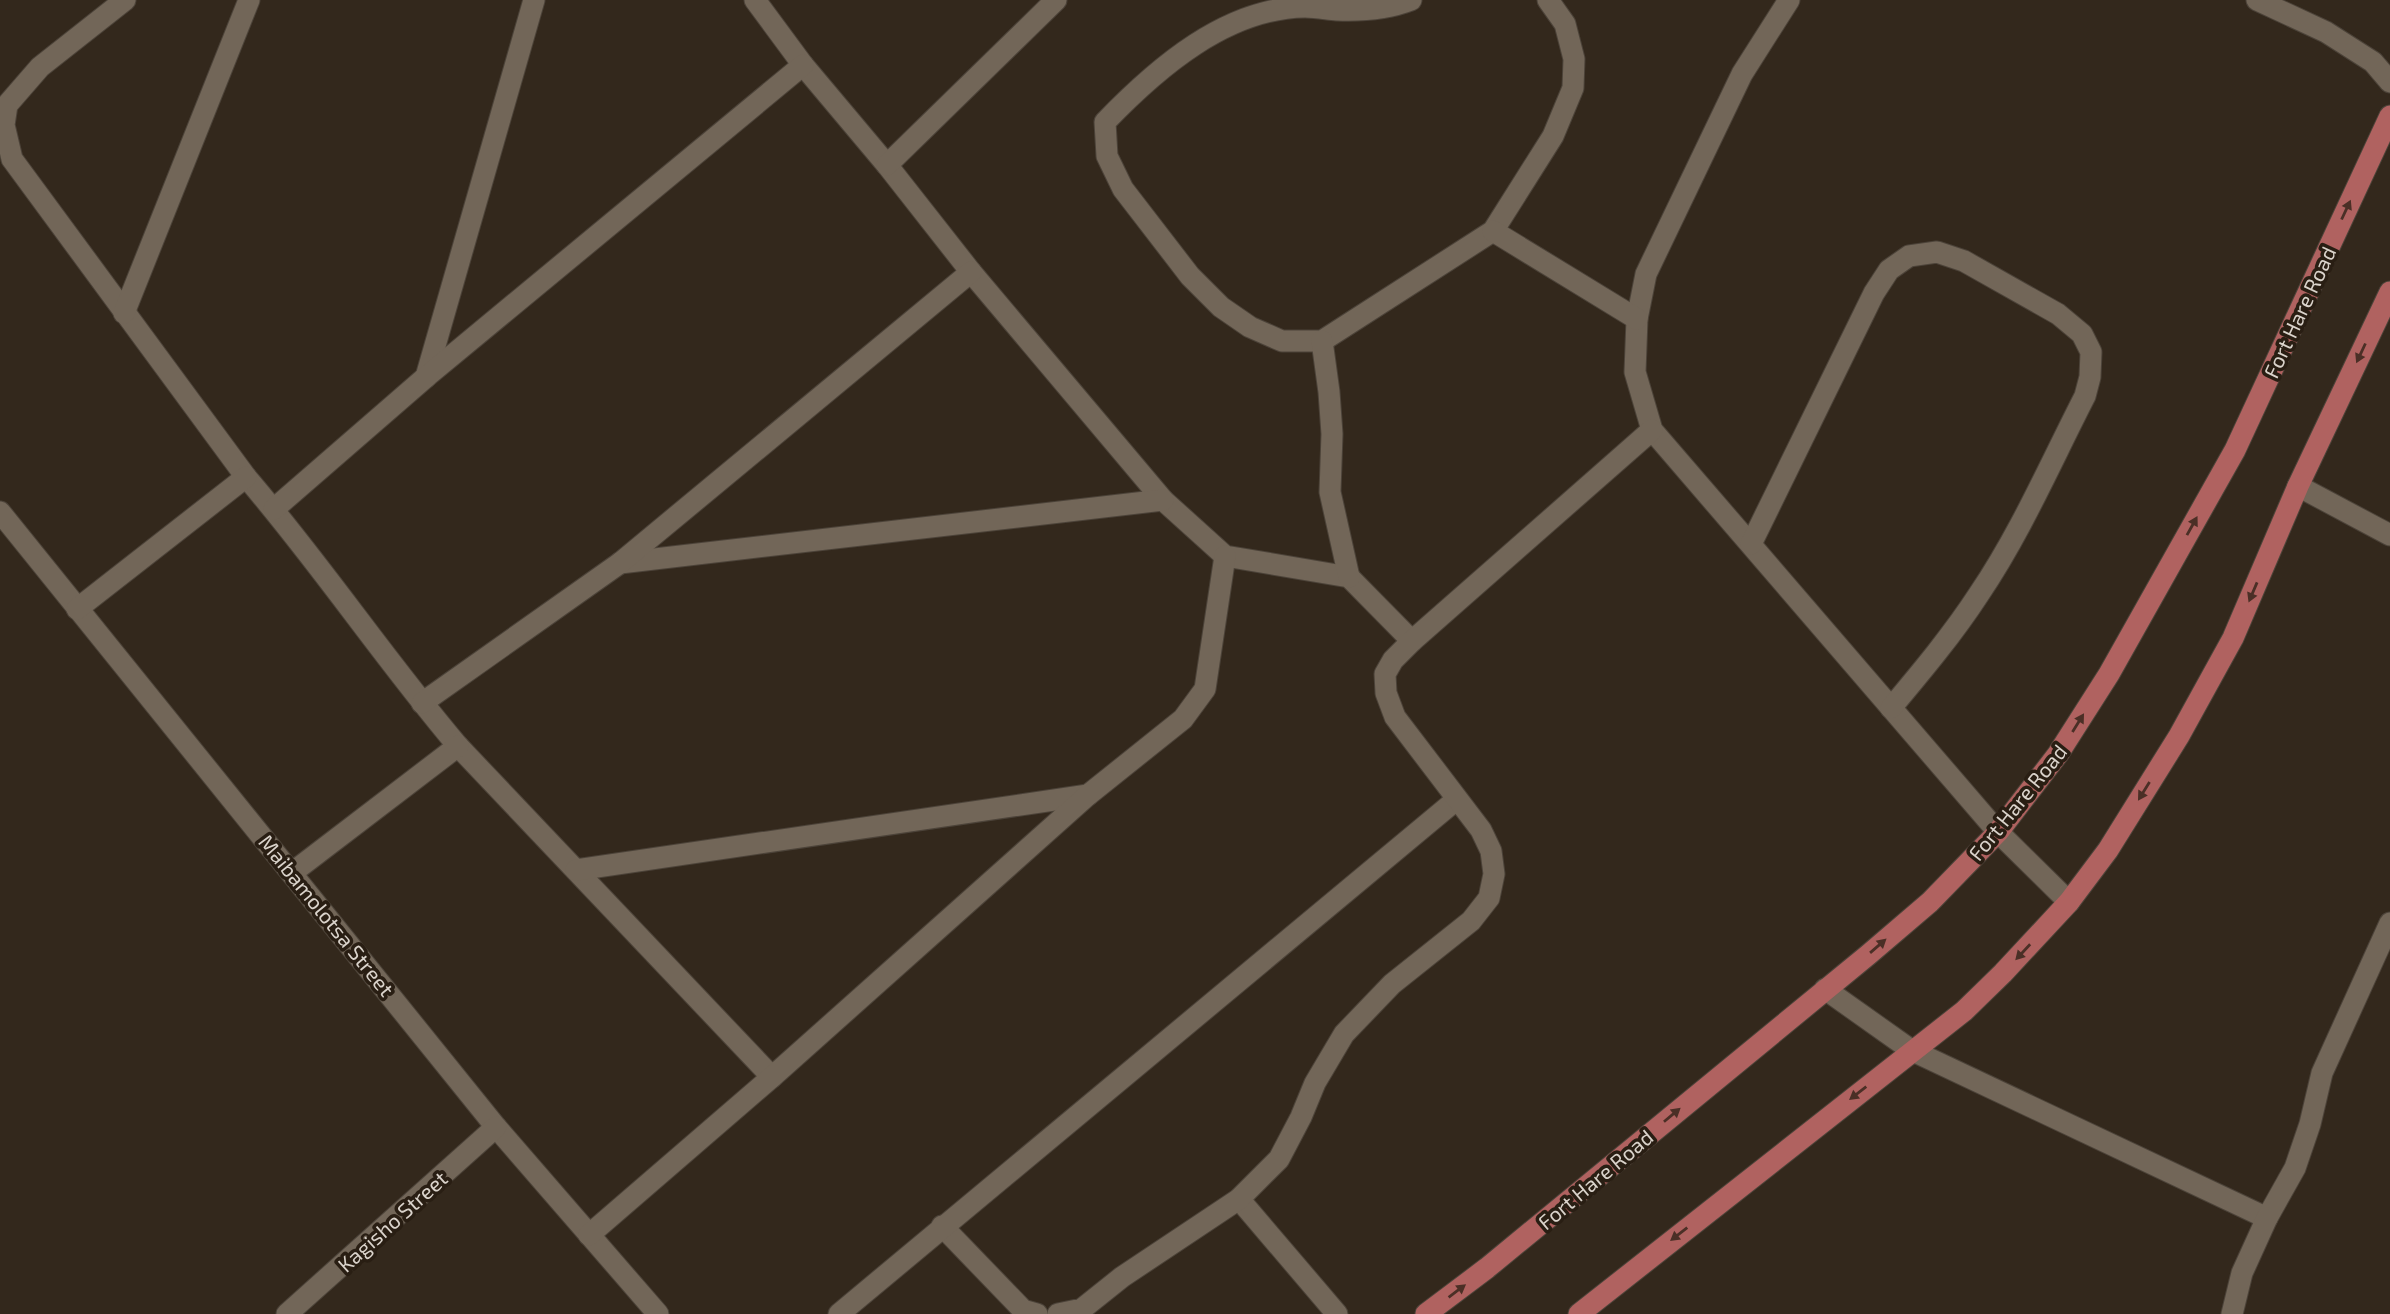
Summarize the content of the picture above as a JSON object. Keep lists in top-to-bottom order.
{
  "streets": {
    "main road": ["Fort Hare Road"],
    "street": ["Maibamolotsa Street", "Kagisho Street"]
  },
  "crossings": [
    ["Maibamolotsa Street", "Kagisho Street"]
  ]
}
